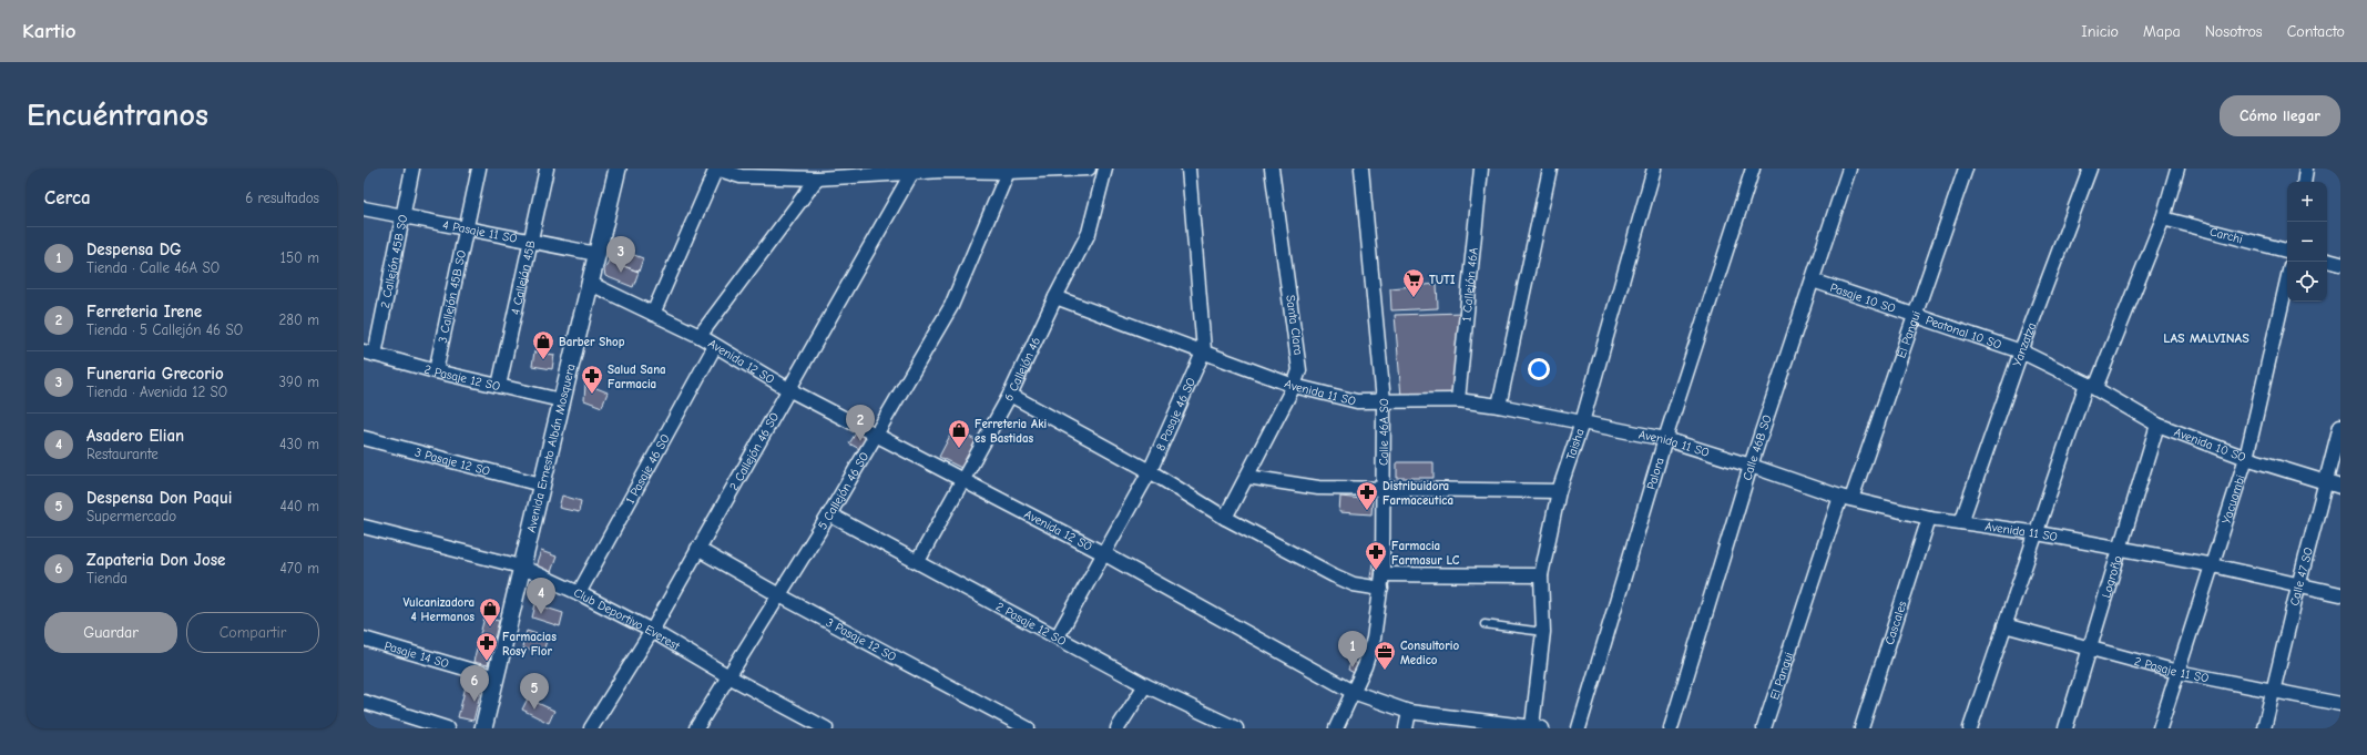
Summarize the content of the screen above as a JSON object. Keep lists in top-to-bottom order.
{
  "streets": {
    "street": [
      "4 Pasaje 11 SO",
      "Carchi",
      "2 Callejón 45B SO",
      "4 Callejón 45B",
      "1 Callejón 46A",
      "3 Callejón 45B SO",
      "Pasaje 10 SO",
      "Santa Clara",
      "Peatonal 10 SO",
      "El Pangui",
      "Yanzatza",
      "Avenida 12 SO",
      "6 Callejón 46",
      "2 Pasaje 12 SO",
      "Avenida 11 SO",
      "8 Pasaje 46 SO",
      "Calle 46A SO",
      "Avenida 10 SO",
      "Taisha",
      "Avenida Ernesto Albán Mosquera",
      "Calle 46B SO",
      "2 Callejón 46 SO",
      "3 Pasaje 12 SO",
      "1 Pasaje 46 SO",
      "Palora",
      "5 Callejón 46 SO",
      "Yacuambi",
      "Logroño",
      "Calle 47 SO",
      "Club Deportivo Everest",
      "Cascales",
      "Pasaje 14 SO",
      "2 Pasaje 11 SO"
    ]
  },
  "crossings": [
    ["4 Pasaje 11 SO", "2 Callejón 45B SO"],
    ["4 Pasaje 11 SO", "4 Callejón 45B"],
    ["4 Pasaje 11 SO", "3 Callejón 45B SO"],
    ["4 Pasaje 11 SO", "Avenida Ernesto Albán Mosquera"],
    ["2 Callejón 45B SO", "2 Pasaje 12 SO"],
    ["4 Callejón 45B", "2 Pasaje 12 SO"],
    ["1 Callejón 46A", "Avenida 11 SO"],
    ["3 Callejón 45B SO", "2 Pasaje 12 SO"],
    ["Pasaje 10 SO", "Peatonal 10 SO"],
    ["Pasaje 10 SO", "El Pangui"],
    ["Pasaje 10 SO", "Calle 46B SO"],
    ["Santa Clara", "Avenida 11 SO"],
    ["Peatonal 10 SO", "El Pangui"],
    ["Peatonal 10 SO", "Yanzatza"],
    ["Peatonal 10 SO", "Avenida 10 SO"],
    ["El Pangui", "Avenida 11 SO"],
    ["Yanzatza", "Avenida 11 SO"],
    ["Avenida 12 SO", "6 Callejón 46"],
    ["Avenida 12 SO", "8 Pasaje 46 SO"],
    ["Avenida 12 SO", "Calle 46A SO"],
    ["Avenida 12 SO", "Taisha"],
    ["Avenida 12 SO", "Avenida Ernesto Albán Mosquera"],
    ["Avenida 12 SO", "2 Callejón 46 SO"],
    ["Avenida 12 SO", "1 Pasaje 46 SO"],
    ["Avenida 12 SO", "5 Callejón 46 SO"],
    ["6 Callejón 46", "2 Pasaje 12 SO"],
    ["6 Callejón 46", "Avenida 11 SO"],
    ["2 Pasaje 12 SO", "8 Pasaje 46 SO"],
    ["2 Pasaje 12 SO", "Avenida Ernesto Albán Mosquera"],
    ["2 Pasaje 12 SO", "5 Callejón 46 SO"],
    ["Avenida 11 SO", "8 Pasaje 46 SO"],
    ["Avenida 11 SO", "Calle 46A SO"],
    ["Avenida 11 SO", "Taisha"],
    ["Avenida 11 SO", "Calle 46B SO"],
    ["Avenida 11 SO", "Palora"],
    ["Avenida 11 SO", "Yacuambi"],
    ["Avenida 11 SO", "Logroño"],
    ["Avenida 11 SO", "Calle 47 SO"],
    ["Avenida 11 SO", "Cascales"],
    ["Avenida 10 SO", "Yacuambi"],
    ["Avenida 10 SO", "Logroño"],
    ["Avenida 10 SO", "Calle 47 SO"],
    ["Avenida Ernesto Albán Mosquera", "3 Pasaje 12 SO"],
    ["Avenida Ernesto Albán Mosquera", "Club Deportivo Everest"],
    ["Avenida Ernesto Albán Mosquera", "Pasaje 14 SO"],
    ["2 Callejón 46 SO", "3 Pasaje 12 SO"],
    ["2 Callejón 46 SO", "Club Deportivo Everest"],
    ["3 Pasaje 12 SO", "5 Callejón 46 SO"],
    ["1 Pasaje 46 SO", "Club Deportivo Everest"],
    ["5 Callejón 46 SO", "Club Deportivo Everest"],
    ["Yacuambi", "2 Pasaje 11 SO"],
    ["Logroño", "2 Pasaje 11 SO"],
    ["Calle 47 SO", "2 Pasaje 11 SO"]
  ],
  "districts": ["LAS MALVINAS"],
  "places": {
    "supermarket": ["TUTI"],
    "shop": ["Barber Shop", "Ferreteria Aki es Bastidas", "Vulcanizadora 4 Hermanos"],
    "pharmacy": [
      "Salud Sana Farmacia",
      "Distribuidora Farmaceutica",
      "Farmacia Farmasur LC",
      "Farmacias Rosy Flor"
    ],
    "office": ["Consultorio Medico"]
  },
  "page": {
    "header": "Kartio",
    "nav": [
      "Inicio",
      "Mapa",
      "Nosotros",
      "Contacto"
    ],
    "buttons": [
      "Cómo llegar",
      ["Guardar", "Compartir"]
    ],
    "title": "Encuéntranos",
    "heading": ["Cerca", "6 resultados"],
    "map_buttons": ["+", "−"],
    "list": [
      {
        "mark": "1",
        "name": "Despensa DG",
        "note": "Tienda · Calle 46A SO",
        "value": "150 m"
      },
      {
        "mark": "2",
        "name": "Ferreteria Irene",
        "note": "Tienda · 5 Callejón 46 SO",
        "value": "280 m"
      },
      {
        "mark": "3",
        "name": "Funeraria Grecorio",
        "note": "Tienda · Avenida 12 SO",
        "value": "390 m"
      },
      {
        "mark": "4",
        "name": "Asadero Elian",
        "note": "Restaurante",
        "value": "430 m"
      },
      {
        "mark": "5",
        "name": "Despensa Don Paqui",
        "note": "Supermercado",
        "value": "440 m"
      },
      {
        "mark": "6",
        "name": "Zapateria Don Jose",
        "note": "Tienda",
        "value": "470 m"
      }
    ],
    "pins": [
      "3",
      "2",
      "4",
      "1",
      "6",
      "5"
    ]
  }
}
